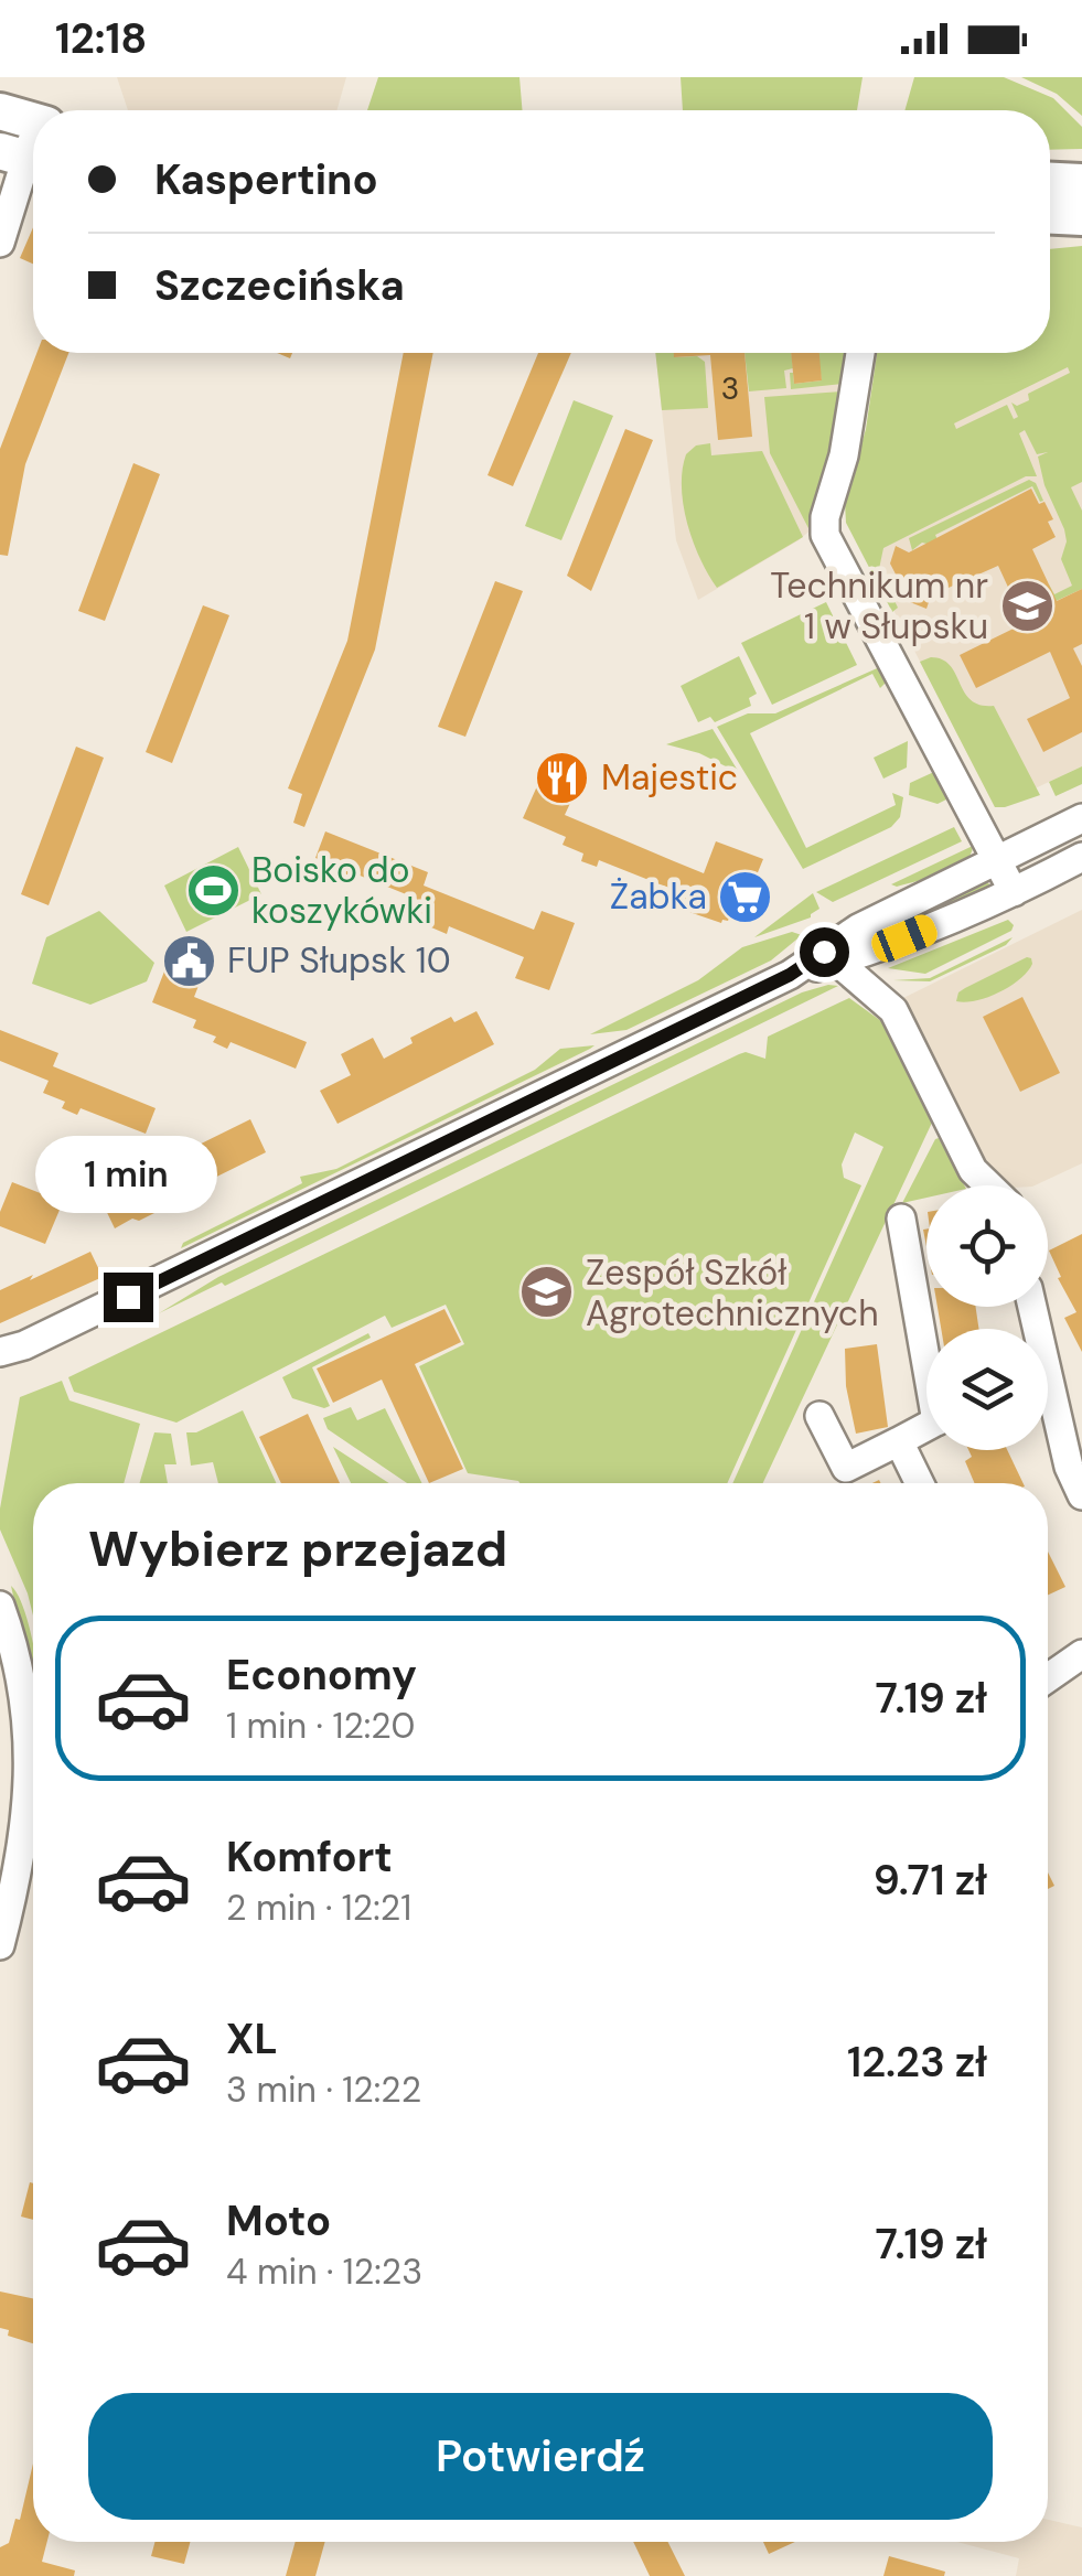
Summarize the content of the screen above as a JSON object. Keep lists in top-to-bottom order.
{
  "places": {
    "school or university": ["Technikum nr 1 w Słupsku", "Zespół Szkół Agrotechnicznych"],
    "restaurant": ["Majestic"],
    "sports": ["Boisko do koszykówki"],
    "supermarket": ["Żabka"],
    "public building": ["FUP Słupsk 10"]
  },
  "house_numbers": ["3"],
  "page": {
    "status": "12:18",
    "banner": ["Kaspertino", "Szczecińska"],
    "bubble": "1 min",
    "heading": "Wybierz przejazd",
    "list": [
      {
        "name": "Economy",
        "note": "1 min · 12:20",
        "value": "7.19 zł"
      },
      {
        "name": "Komfort",
        "note": "2 min · 12:21",
        "value": "9.71 zł"
      },
      {
        "name": "XL",
        "note": "3 min · 12:22",
        "value": "12.23 zł"
      },
      {
        "name": "Moto",
        "note": "4 min · 12:23",
        "value": "7.19 zł"
      }
    ],
    "buttons": "Potwierdź"
  }
}
